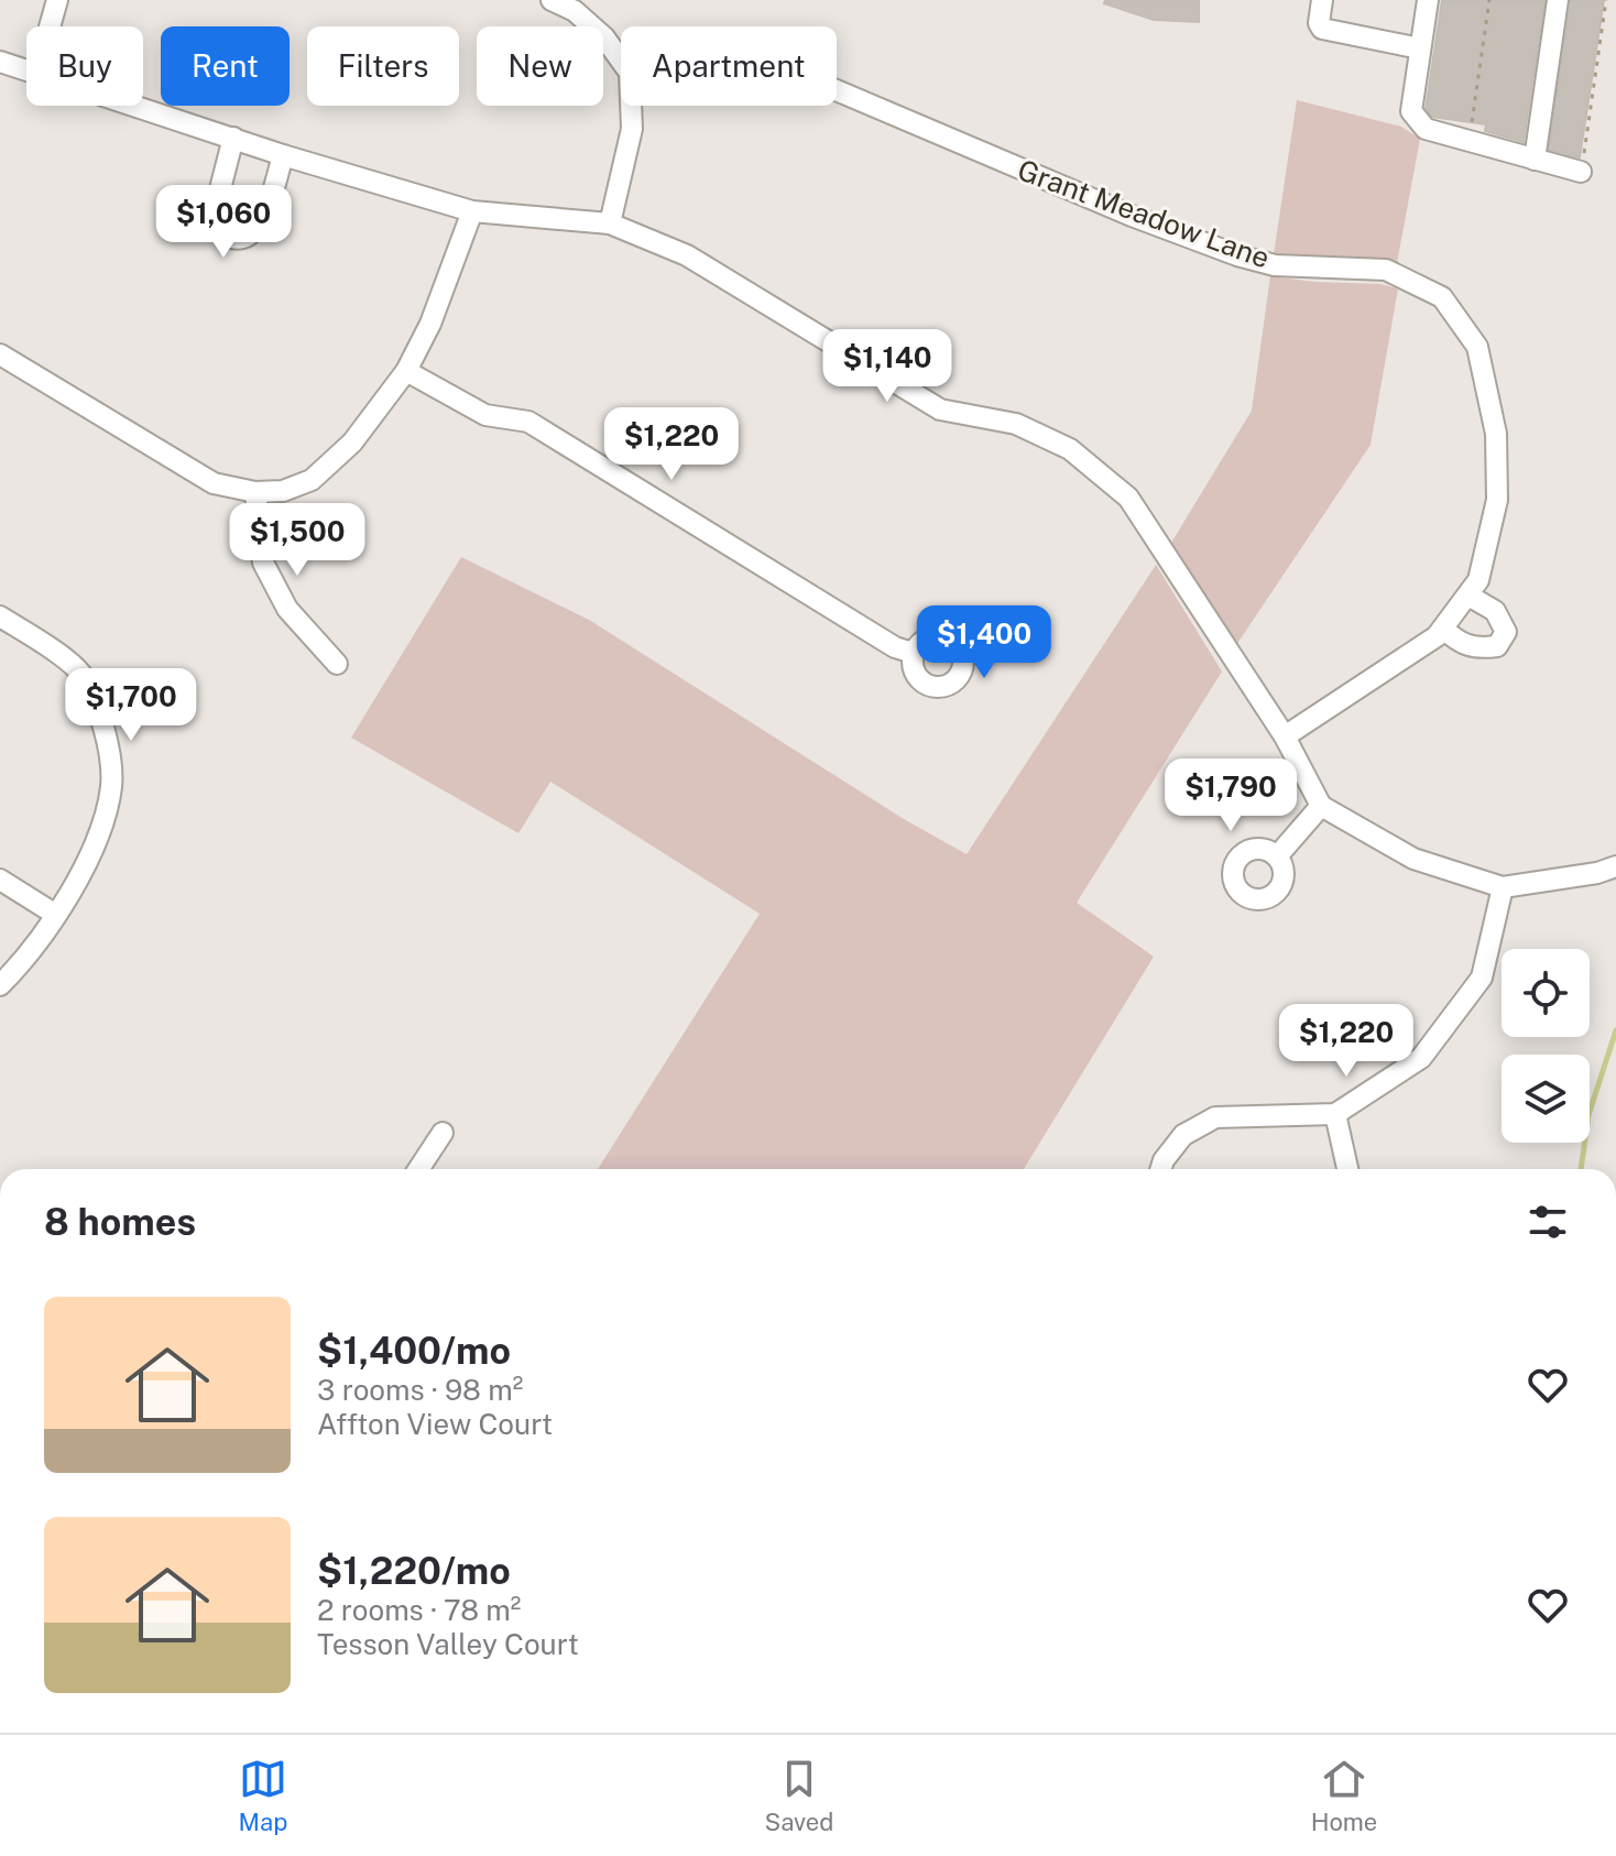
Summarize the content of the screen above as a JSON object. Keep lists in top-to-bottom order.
{
  "streets": {
    "street": ["Grant Meadow Lane"]
  },
  "page": {
    "chip": [
      "Buy",
      "Rent",
      "Filters",
      "New",
      "Apartment"
    ],
    "price": [
      "$1,060",
      "$1,140",
      "$1,220",
      "$1,500",
      "$1,400",
      "$1,700",
      "$1,790",
      "$1,220"
    ],
    "heading": "8 homes",
    "list": [
      {
        "name": "$1,400/mo",
        "note": "3 rooms · 98 m² · Affton View Court"
      },
      {
        "name": "$1,220/mo",
        "note": "2 rooms · 78 m² · Tesson Valley Court"
      }
    ],
    "tabs": ["Map", "Saved", "Home"]
  }
}
